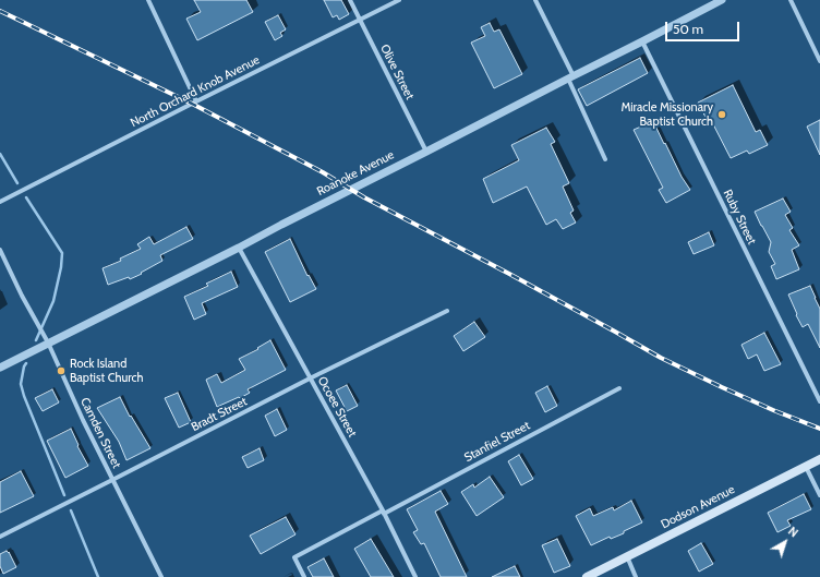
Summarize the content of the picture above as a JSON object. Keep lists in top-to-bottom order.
{
  "streets": {
    "main road": ["Dodson Avenue"],
    "street": [
      "Olive Street",
      "North Orchard Knob Avenue",
      "Roanoke Avenue",
      "Ruby Street",
      "Ocoee Street",
      "Bradt Street",
      "Camden Street",
      "Stanfiel Street"
    ]
  },
  "crossings": [
    ["Olive Street", "North Orchard Knob Avenue"],
    ["Olive Street", "Roanoke Avenue"],
    ["Roanoke Avenue", "Ruby Street"],
    ["Roanoke Avenue", "Ocoee Street"],
    ["Roanoke Avenue", "Camden Street"],
    ["Ocoee Street", "Bradt Street"],
    ["Ocoee Street", "Stanfiel Street"],
    ["Bradt Street", "Camden Street"]
  ],
  "places": ["Miracle Missionary Baptist Church", "Rock Island Baptist Church"],
  "scale_bar": "50 m",
  "north": "top right"
}
